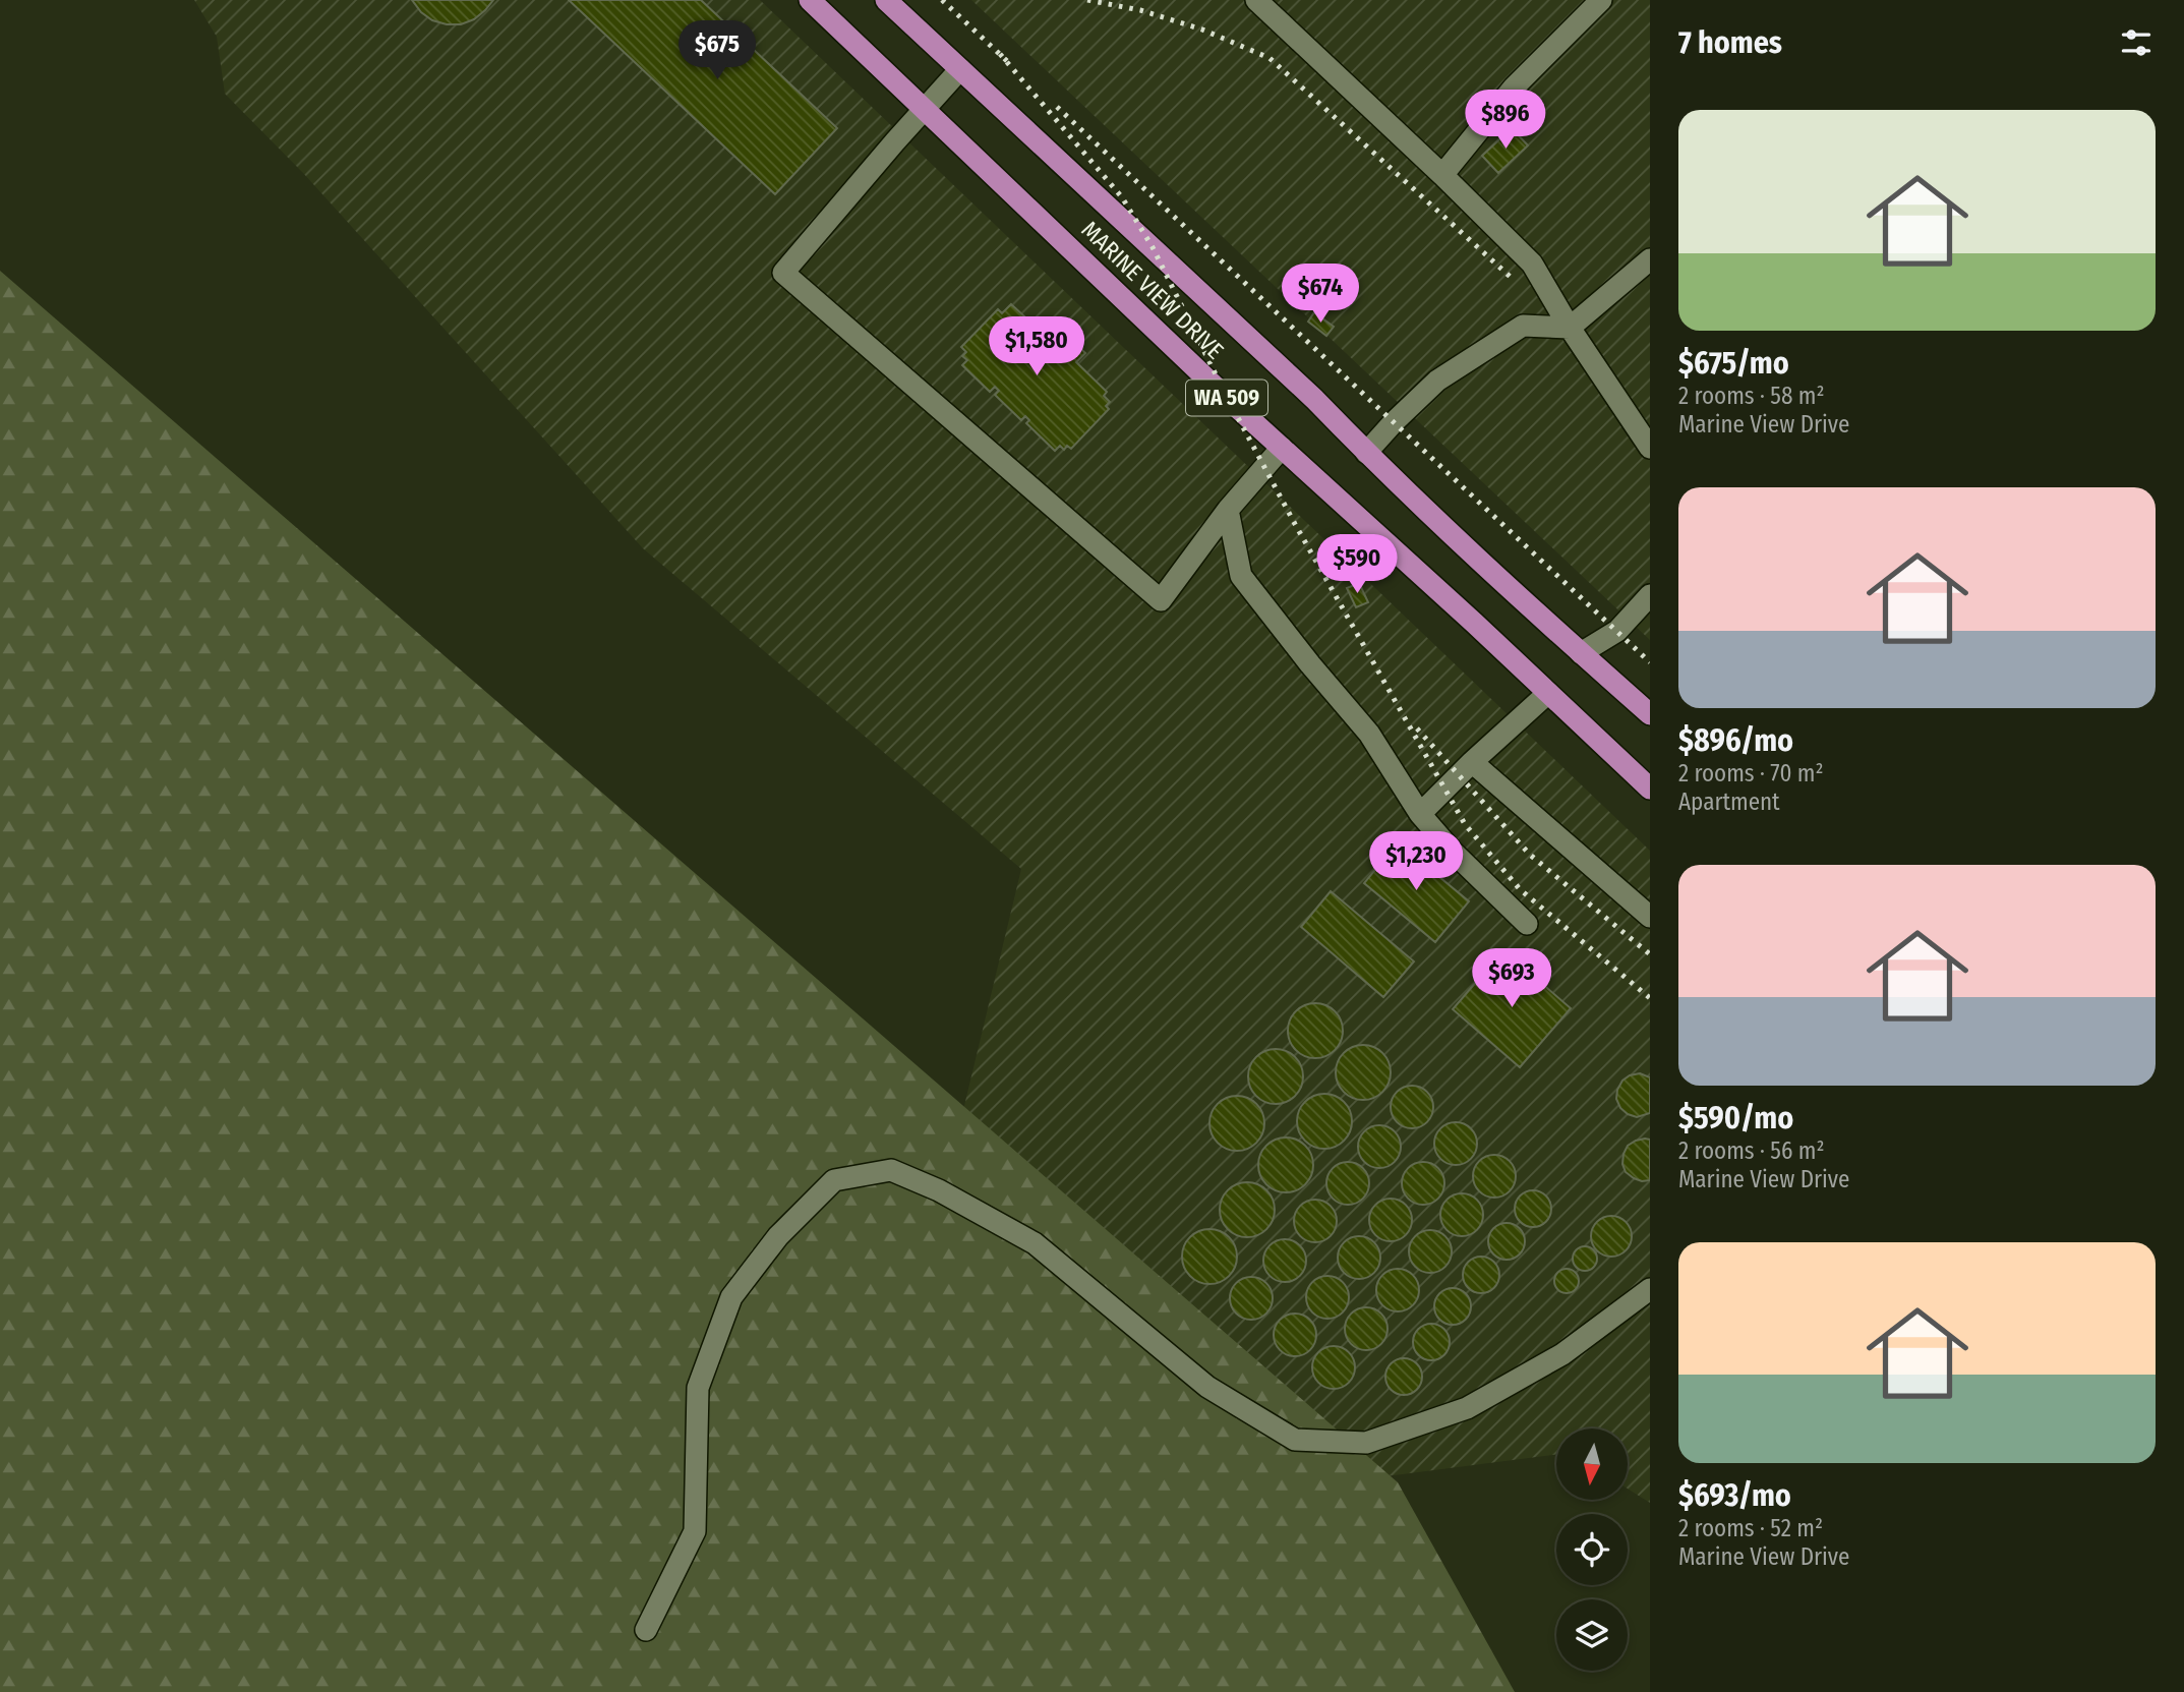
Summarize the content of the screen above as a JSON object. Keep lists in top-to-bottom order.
{
  "streets": {
    "main road": ["MARINE VIEW DRIVE", "WA 509"]
  },
  "north": "bottom",
  "page": {
    "heading": "7 homes",
    "price": [
      "$675",
      "$896",
      "$674",
      "$1,580",
      "$590",
      "$1,230",
      "$693"
    ],
    "list": [
      {
        "name": "$675/mo",
        "note": "2 rooms · 58 m² · Marine View Drive"
      },
      {
        "name": "$896/mo",
        "note": "2 rooms · 70 m² · Apartment"
      },
      {
        "name": "$590/mo",
        "note": "2 rooms · 56 m² · Marine View Drive"
      },
      {
        "name": "$693/mo",
        "note": "2 rooms · 52 m² · Marine View Drive"
      }
    ]
  }
}
